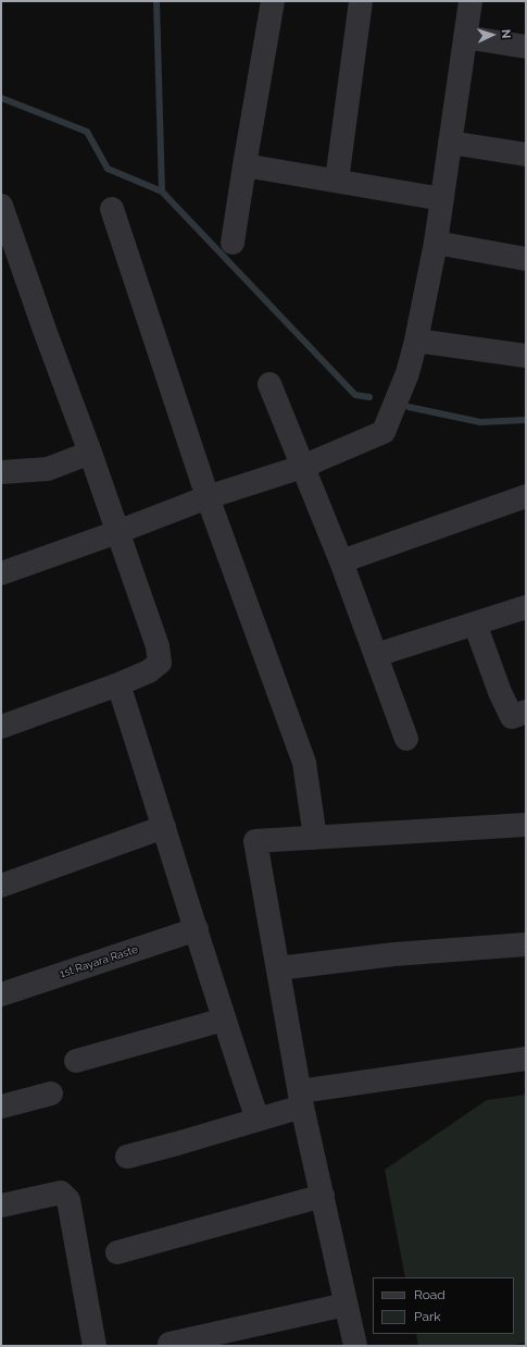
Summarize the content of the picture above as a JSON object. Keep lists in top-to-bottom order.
{
  "streets": {
    "street": ["1st Rayara Raste"]
  },
  "legend": ["Road", "Park"],
  "north": "right"
}
